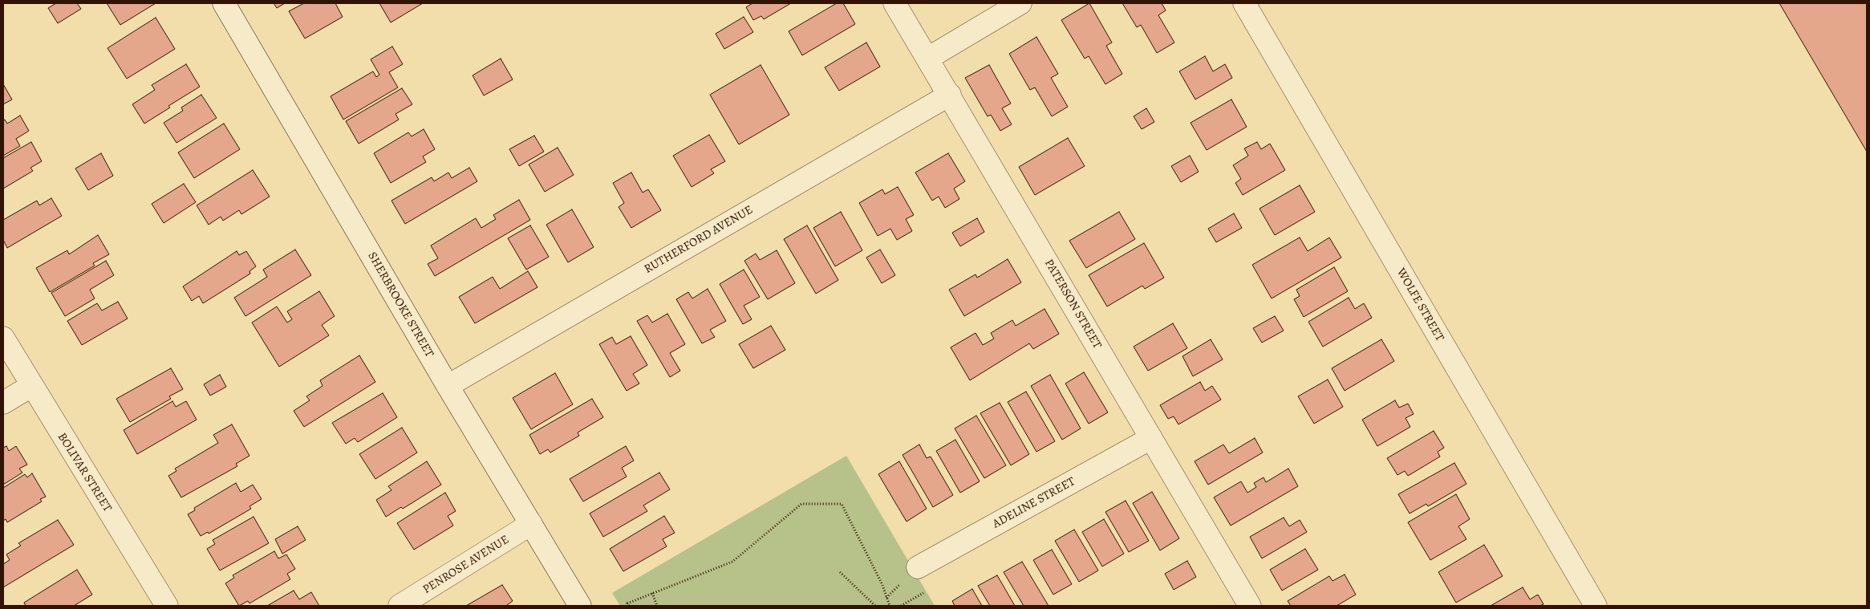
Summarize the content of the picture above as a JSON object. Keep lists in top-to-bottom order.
{
  "streets": {
    "street": [
      "RUTHERFORD AVENUE",
      "PATERSON STREET",
      "SHERBROOKE STREET",
      "WOLFE STREET",
      "BOLIVAR STREET",
      "ADELINE STREET",
      "PENROSE AVENUE"
    ]
  },
  "crossings": [
    ["RUTHERFORD AVENUE", "PATERSON STREET"],
    ["RUTHERFORD AVENUE", "SHERBROOKE STREET"],
    ["PATERSON STREET", "ADELINE STREET"],
    ["SHERBROOKE STREET", "PENROSE AVENUE"]
  ]
}
